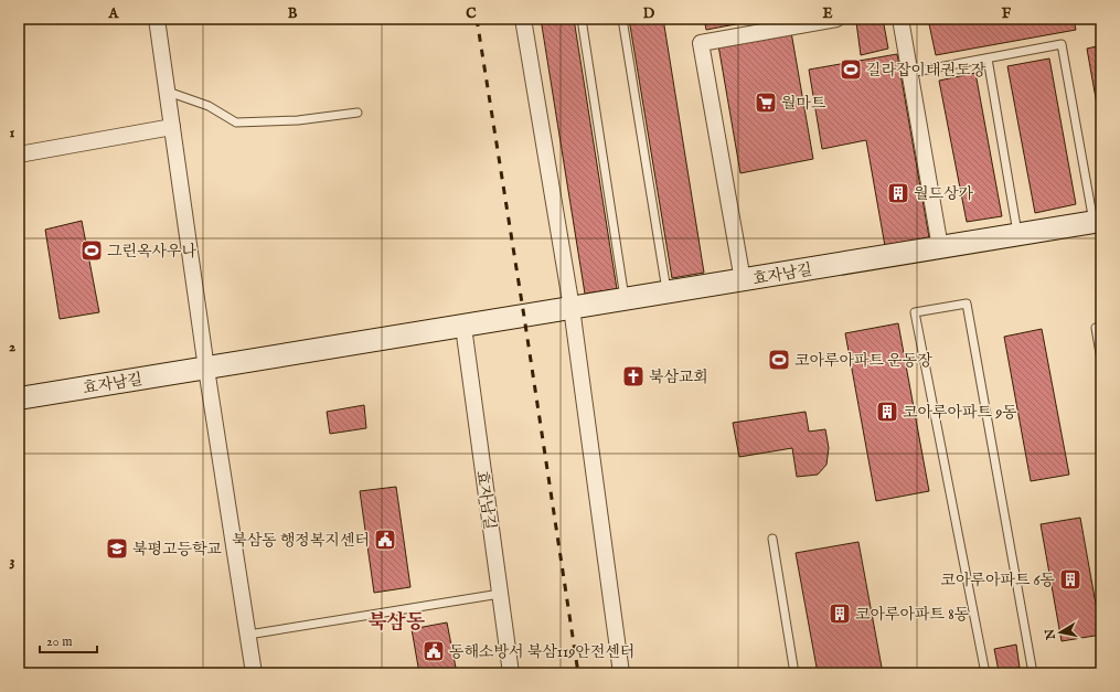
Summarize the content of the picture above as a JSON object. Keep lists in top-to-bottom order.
{
  "streets": {
    "street": ["효자남길"]
  },
  "districts": ["북삼동"],
  "places": {
    "sports": ["길라잡이태권도장", "그린옥사우나", "코아루아파트 운동장"],
    "supermarket": ["월마트"],
    "building": [
      "월드상가",
      "코아루아파트 9동",
      "코아루아파트 6동",
      "코아루아파트 8동"
    ],
    "church": ["북삼교회"],
    "public building": ["북삼동 행정복지센터", "동해소방서 북삼119안전센터"],
    "school or university": ["북평고등학교"]
  },
  "scale_bar": "20 m",
  "north": "left",
  "grid": {
    "columns": [
      "A",
      "B",
      "C",
      "D",
      "E",
      "F"
    ],
    "rows": ["1", "2", "3"]
  }
}
